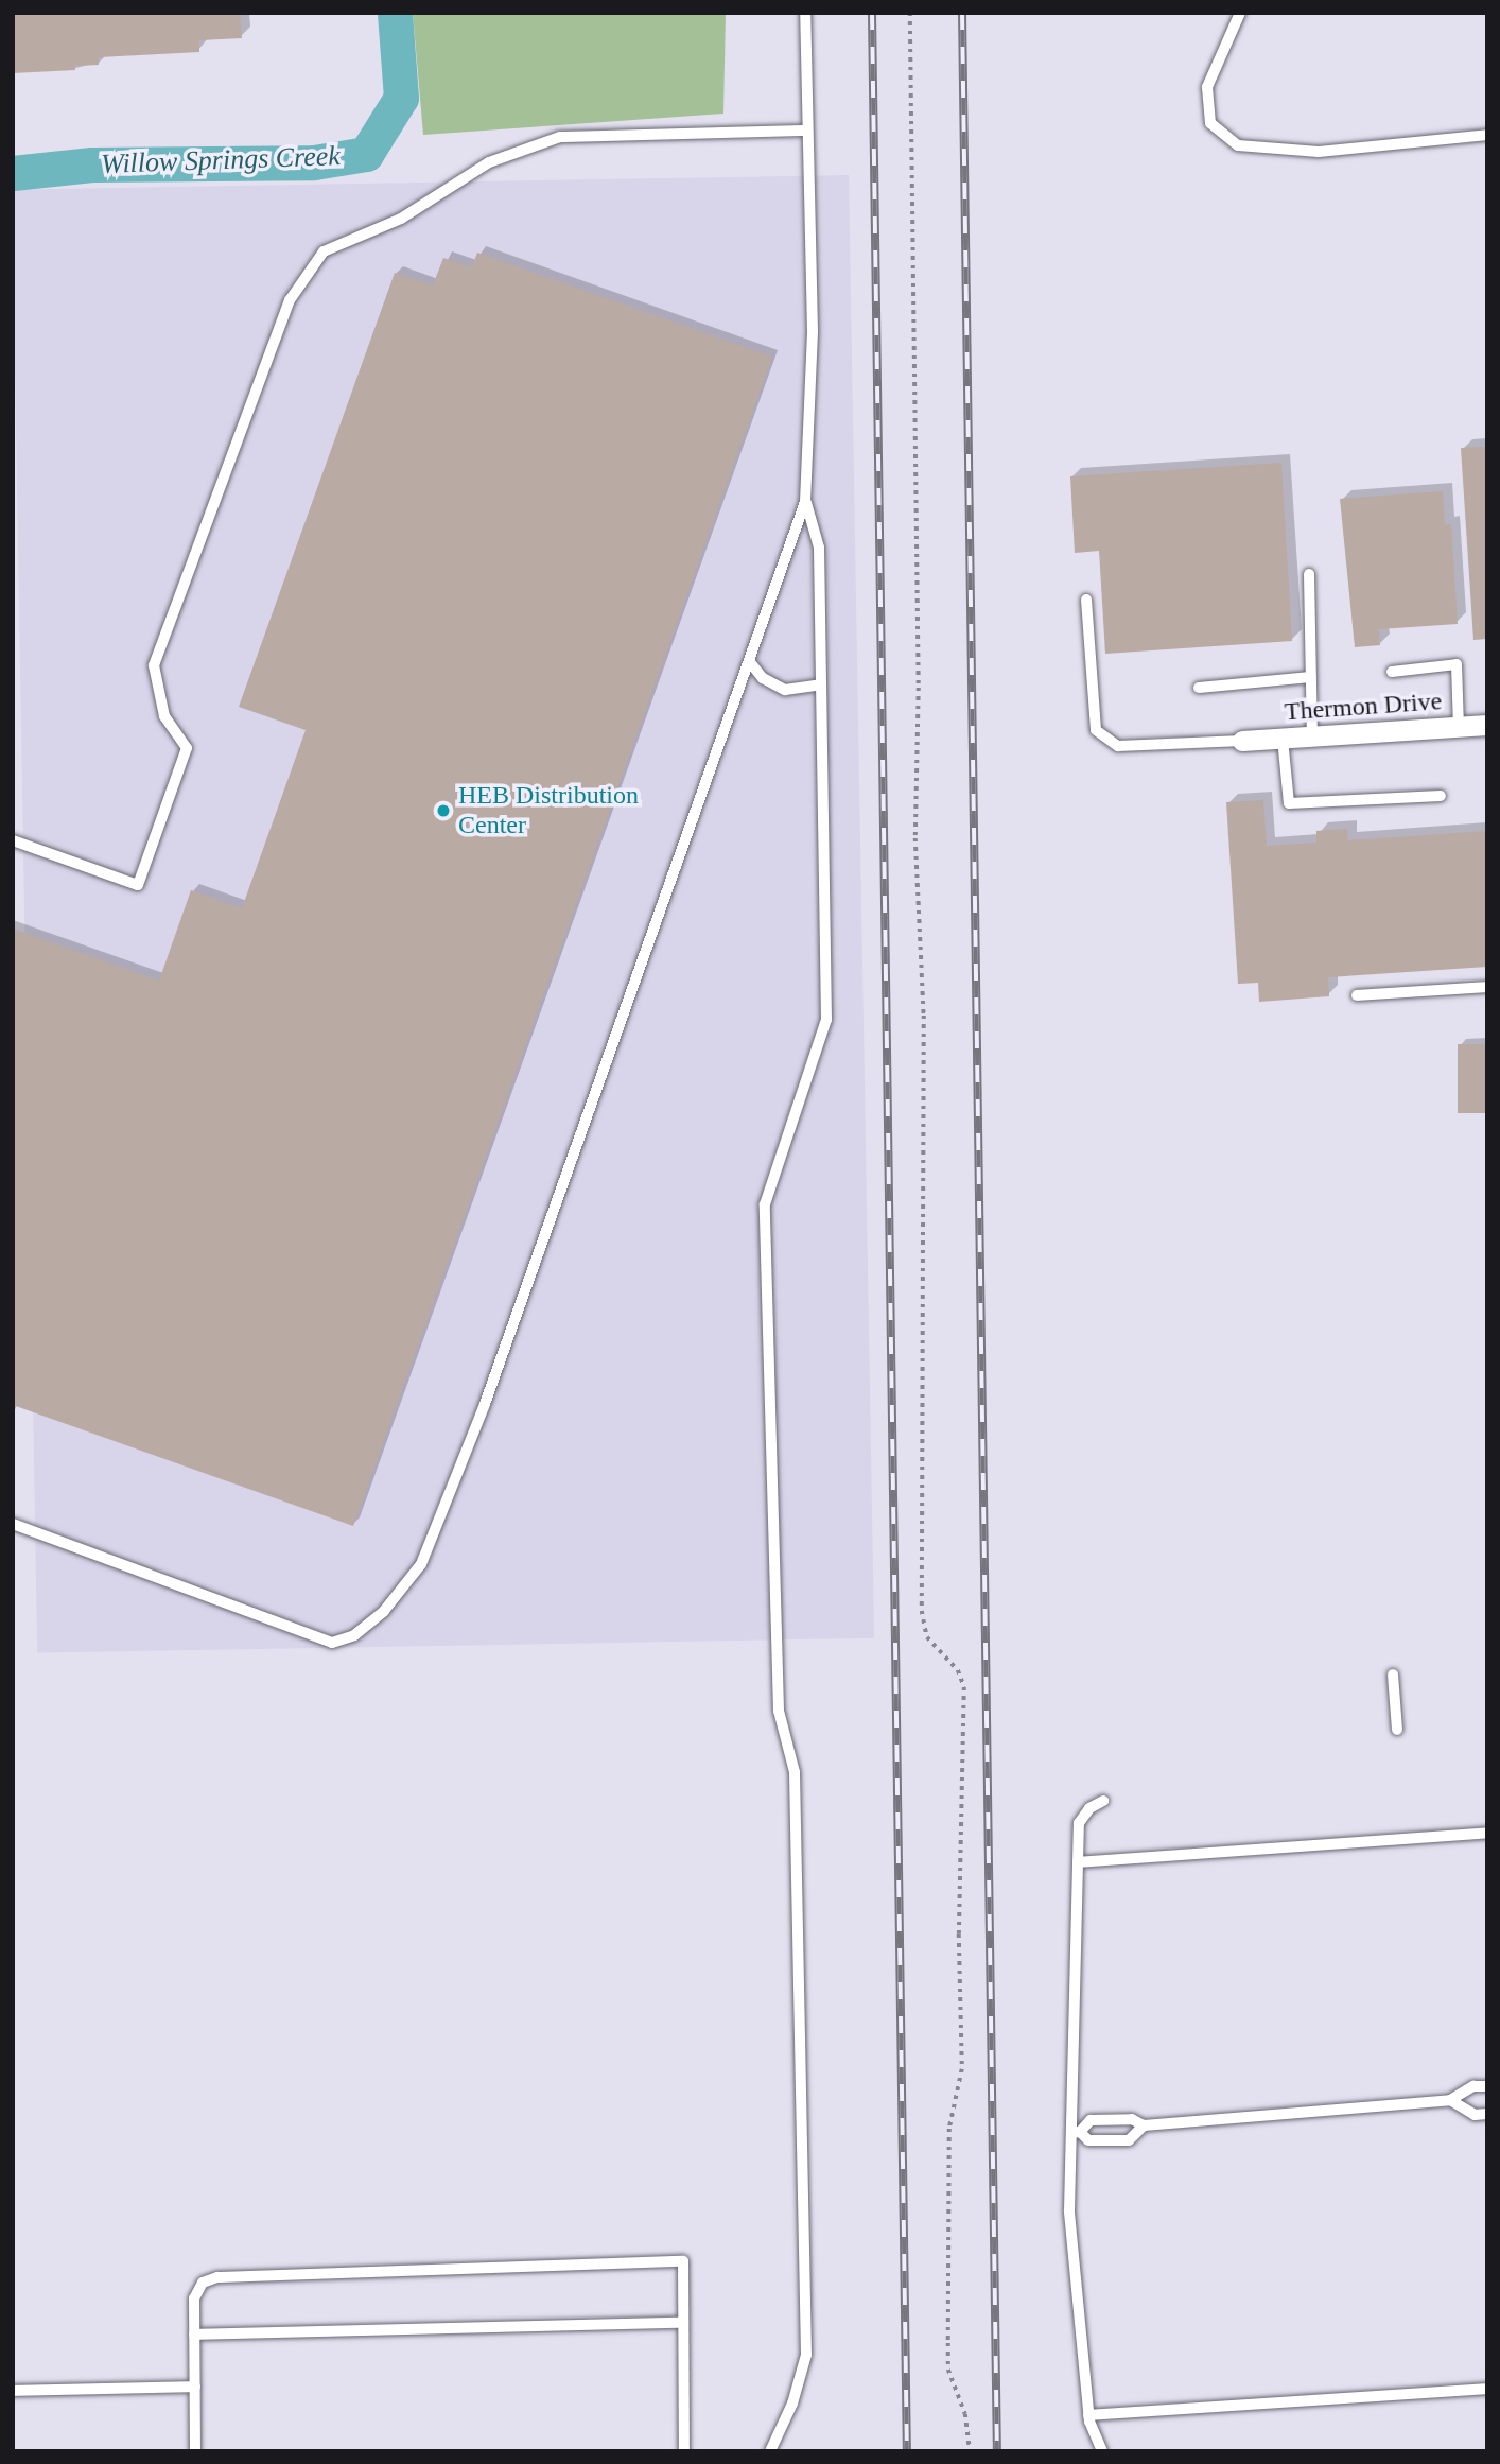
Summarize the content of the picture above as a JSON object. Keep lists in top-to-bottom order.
{
  "streets": {
    "street": ["Thermon Drive"]
  },
  "water": ["Willow Springs Creek"],
  "places": ["HEB Distribution Center"]
}
